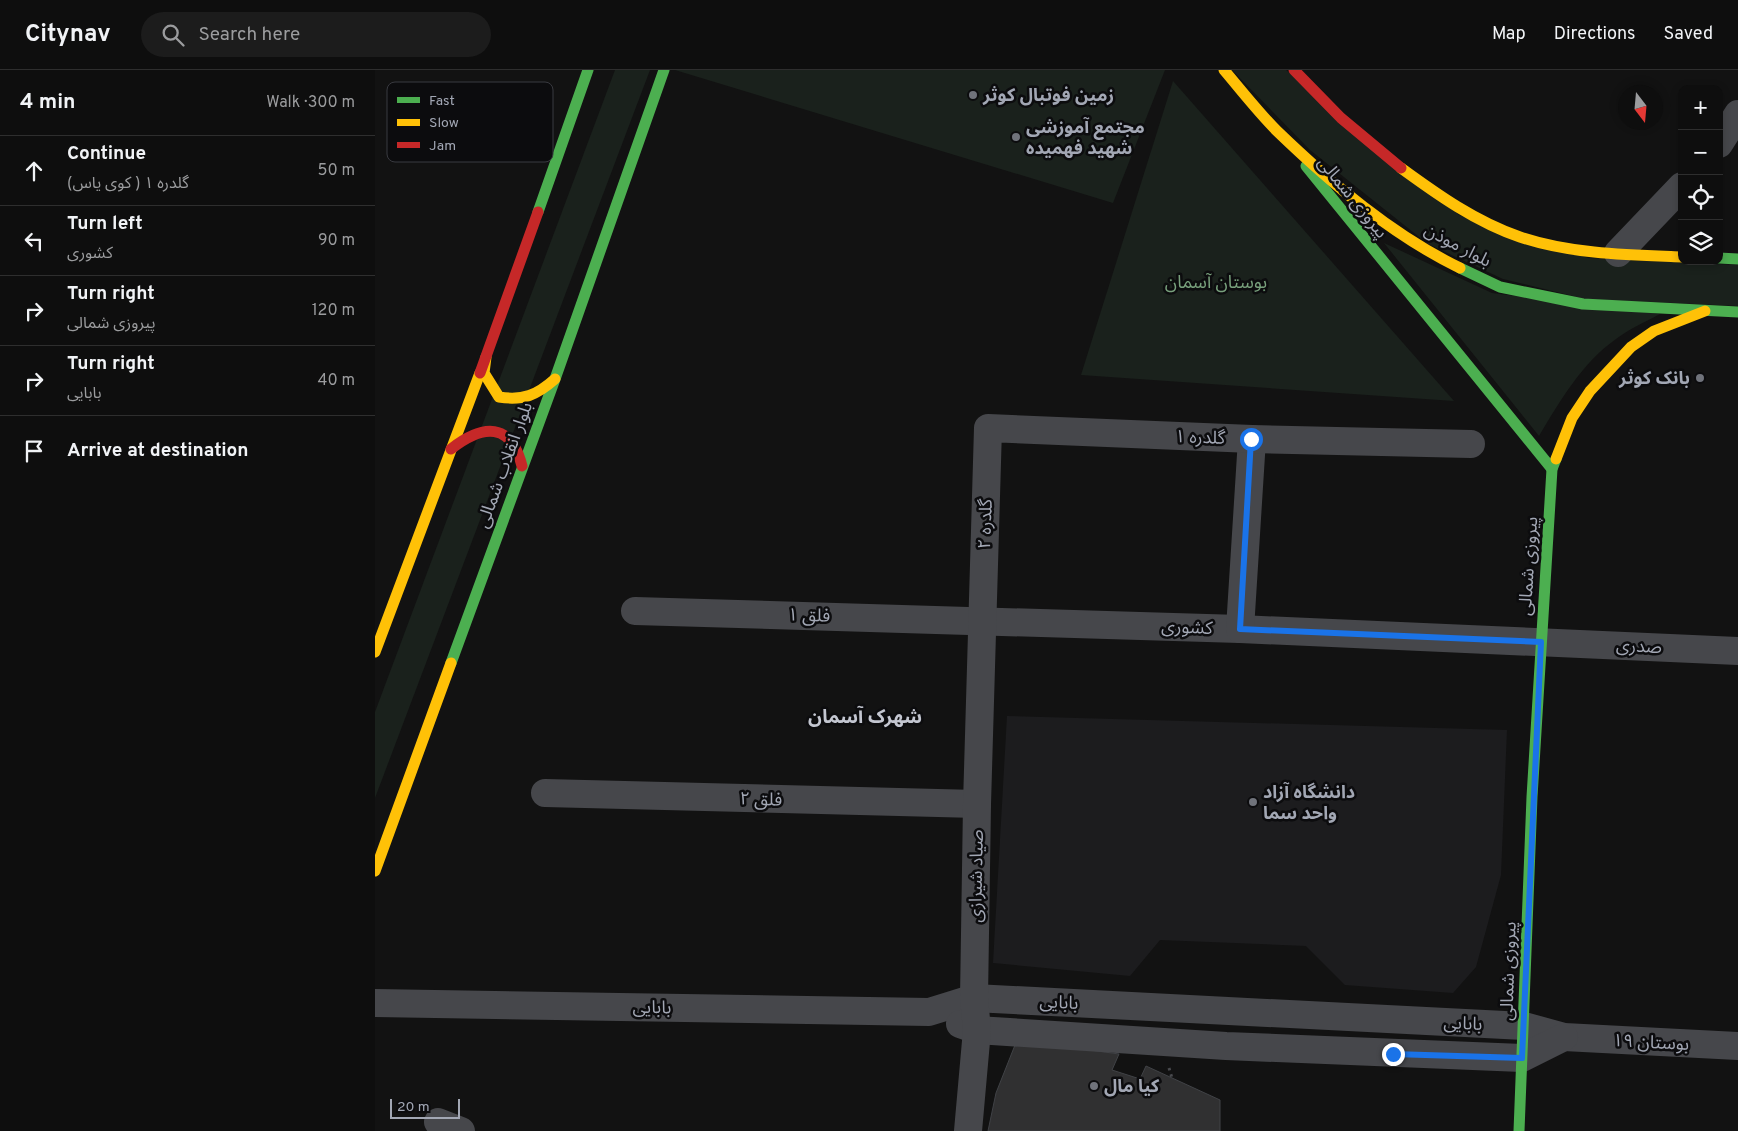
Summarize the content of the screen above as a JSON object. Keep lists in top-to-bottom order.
{
  "streets": {
    "main road": ["پیروزی شمالی", "بلوار موذن", "بلوار انقلاب شمالی"],
    "street": [
      "گلدره ۱",
      "گلدره ۲",
      "فلق ۱",
      "کشوری",
      "صدری",
      "فلق ۲",
      "صیاد شیرازی",
      "بابایی",
      "بوستان ۱۹"
    ]
  },
  "crossings": [
    ["پیروزی شمالی", "بلوار موذن"],
    ["پیروزی شمالی", "کشوری"],
    ["پیروزی شمالی", "صدری"],
    ["پیروزی شمالی", "بابایی"],
    ["گلدره ۱", "گلدره ۲"],
    ["گلدره ۲", "فلق ۱"],
    ["گلدره ۲", "کشوری"],
    ["گلدره ۲", "صیاد شیرازی"],
    ["فلق ۱", "کشوری"],
    ["فلق ۱", "صیاد شیرازی"],
    ["کشوری", "صدری"],
    ["کشوری", "صیاد شیرازی"],
    ["فلق ۲", "صیاد شیرازی"],
    ["صیاد شیرازی", "بابایی"],
    ["بابایی", "بوستان ۱۹"]
  ],
  "districts": ["شهرک آسمان"],
  "parks": ["بوستان آسمان"],
  "places": [
    "زمین فوتبال کوثر",
    "مجتمع آموزشی شهید فهمیده",
    "بانک کوثر",
    "دانشگاه آزاد واحد سما",
    "کیا مال"
  ],
  "legend": ["Fast", "Slow", "Jam"],
  "scale_bar": "20 m",
  "north": "bottom",
  "page": {
    "header": "Citynav",
    "search": "Search here",
    "nav": ["Map", "Directions", "Saved"],
    "heading": ["4 min", "Walk · 300 m"],
    "map_buttons": ["+", "−"],
    "list": [
      ["Continue", "گلدره ۱ ( کوی یاس)", "50 m"],
      ["Turn left", "کشوری", "90 m"],
      ["Turn right", "پیروزی شمالی", "120 m"],
      ["Turn right", "بابایی", "40 m"],
      "Arrive at destination"
    ],
    "scale": "20 m"
  }
}
